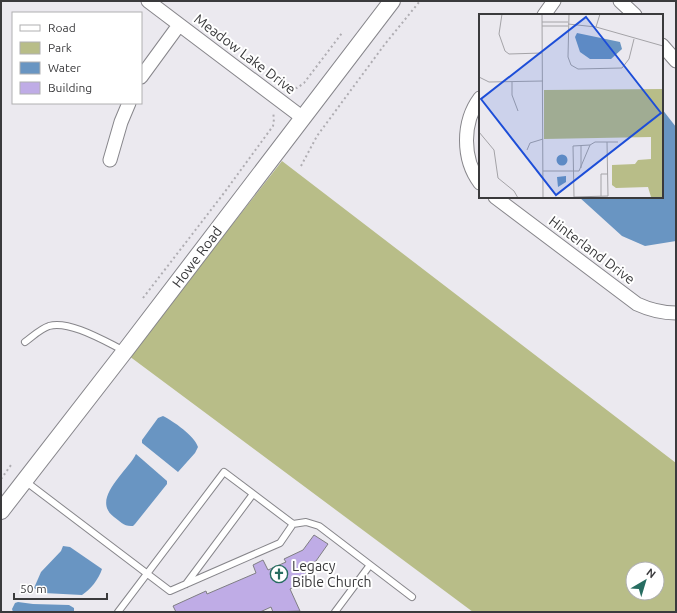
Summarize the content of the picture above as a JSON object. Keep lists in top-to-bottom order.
{
  "streets": {
    "street": ["Meadow Lake Drive", "Hinterland Drive", "Howe Road"]
  },
  "crossings": [
    ["Meadow Lake Drive", "Howe Road"]
  ],
  "places": {
    "church": ["Legacy Bible Church"]
  },
  "legend": [
    "Road",
    "Park",
    "Water",
    "Building"
  ],
  "scale_bar": "50 m",
  "north": "top right"
}
